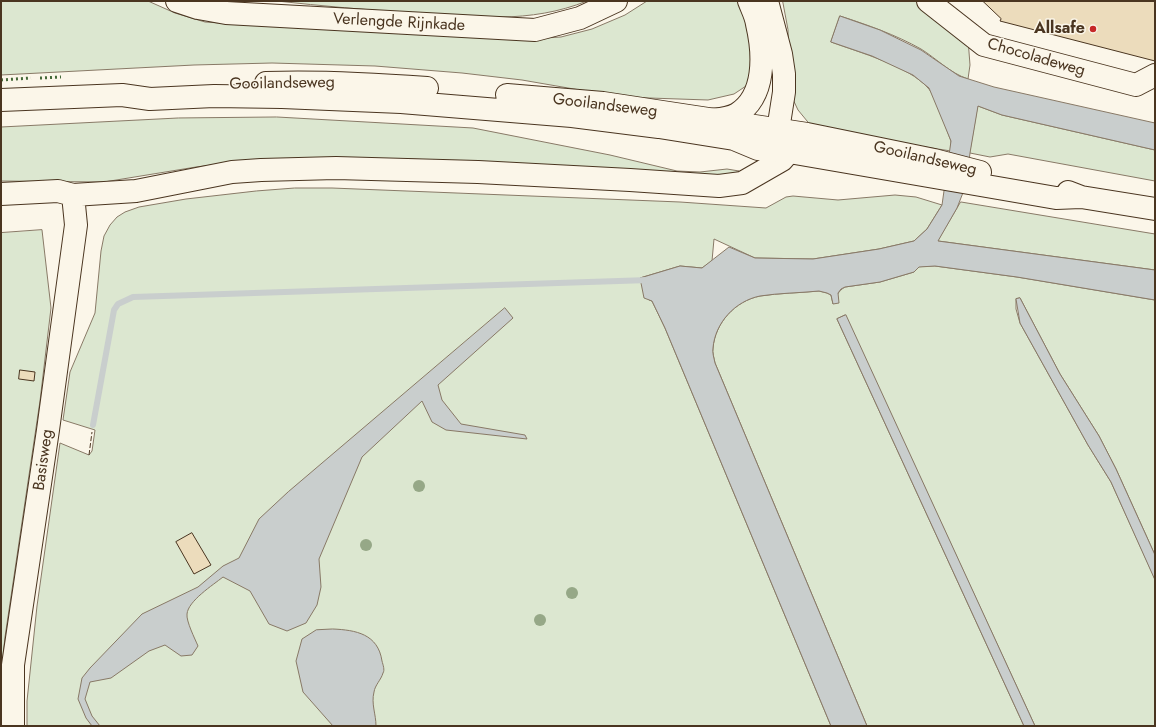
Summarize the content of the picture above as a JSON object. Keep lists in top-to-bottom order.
{
  "streets": {
    "street": [
      "Verlengde Rijnkade",
      "Chocoladeweg",
      "Gooilandseweg",
      "Basisweg"
    ]
  },
  "places": ["Allsafe"]
}
